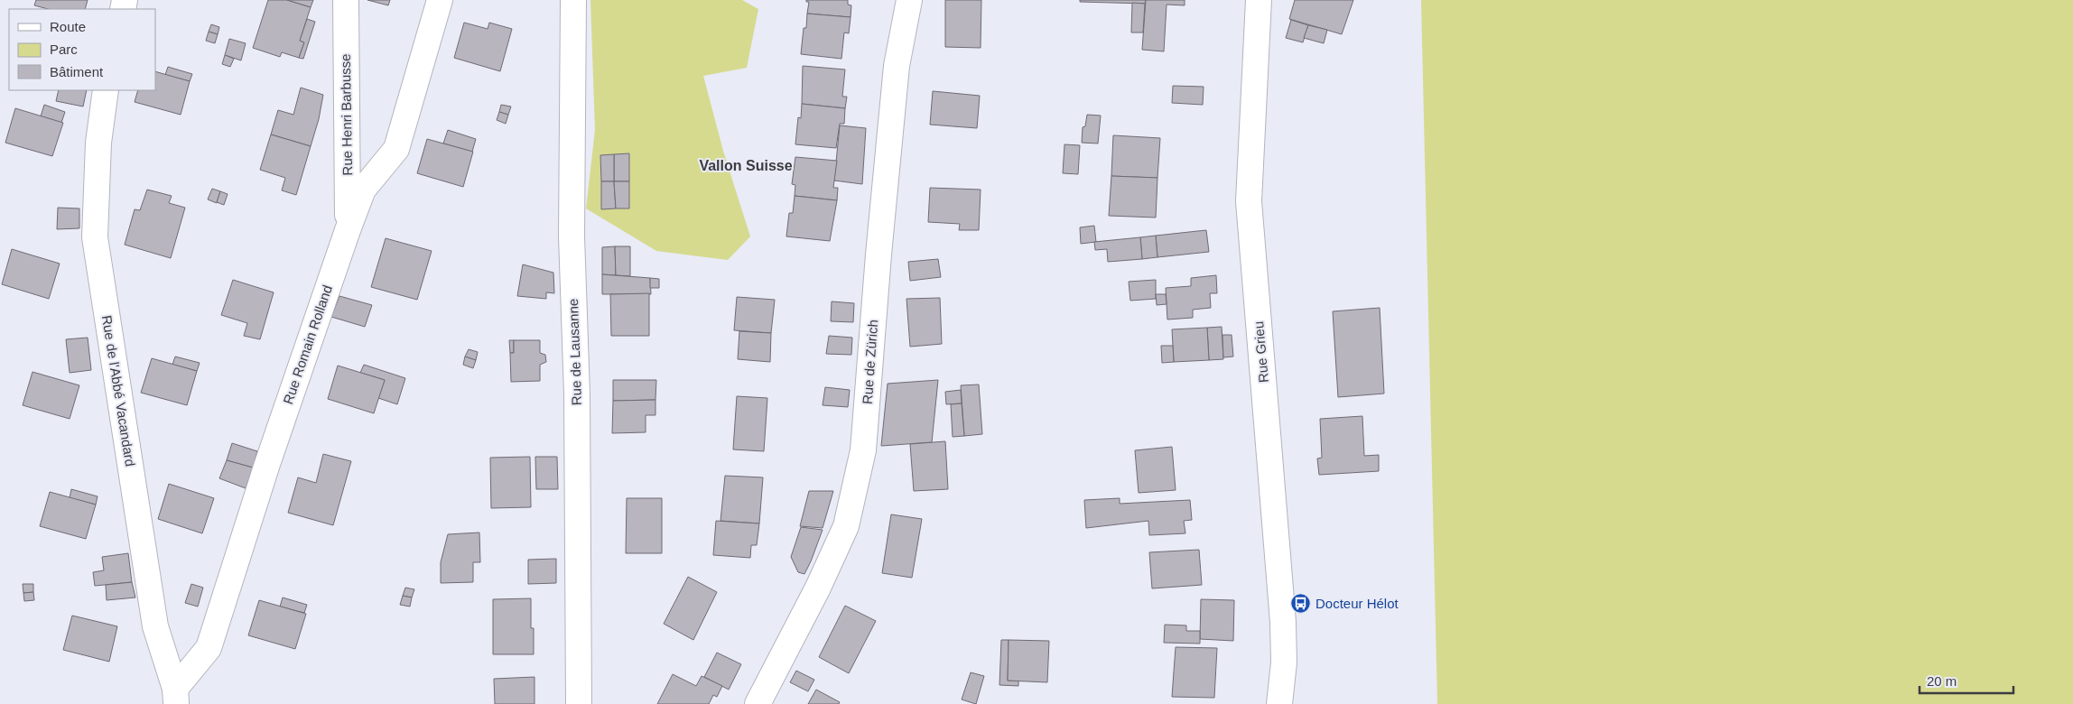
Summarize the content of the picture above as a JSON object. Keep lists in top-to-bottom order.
{
  "streets": {
    "street": [
      "Rue Henri Barbusse",
      "Rue Romain Rolland",
      "Rue de Lausanne",
      "Rue Grieu",
      "Rue de Zürich",
      "Rue de l'Abbé Vacandard"
    ]
  },
  "crossings": [
    ["Rue Henri Barbusse", "Rue Romain Rolland"],
    ["Rue Romain Rolland", "Rue de l'Abbé Vacandard"]
  ],
  "districts": ["Vallon Suisse"],
  "places": {
    "bus stop": ["Docteur Hélot"]
  },
  "legend": ["Route", "Parc", "Bâtiment"],
  "scale_bar": "20 m"
}
